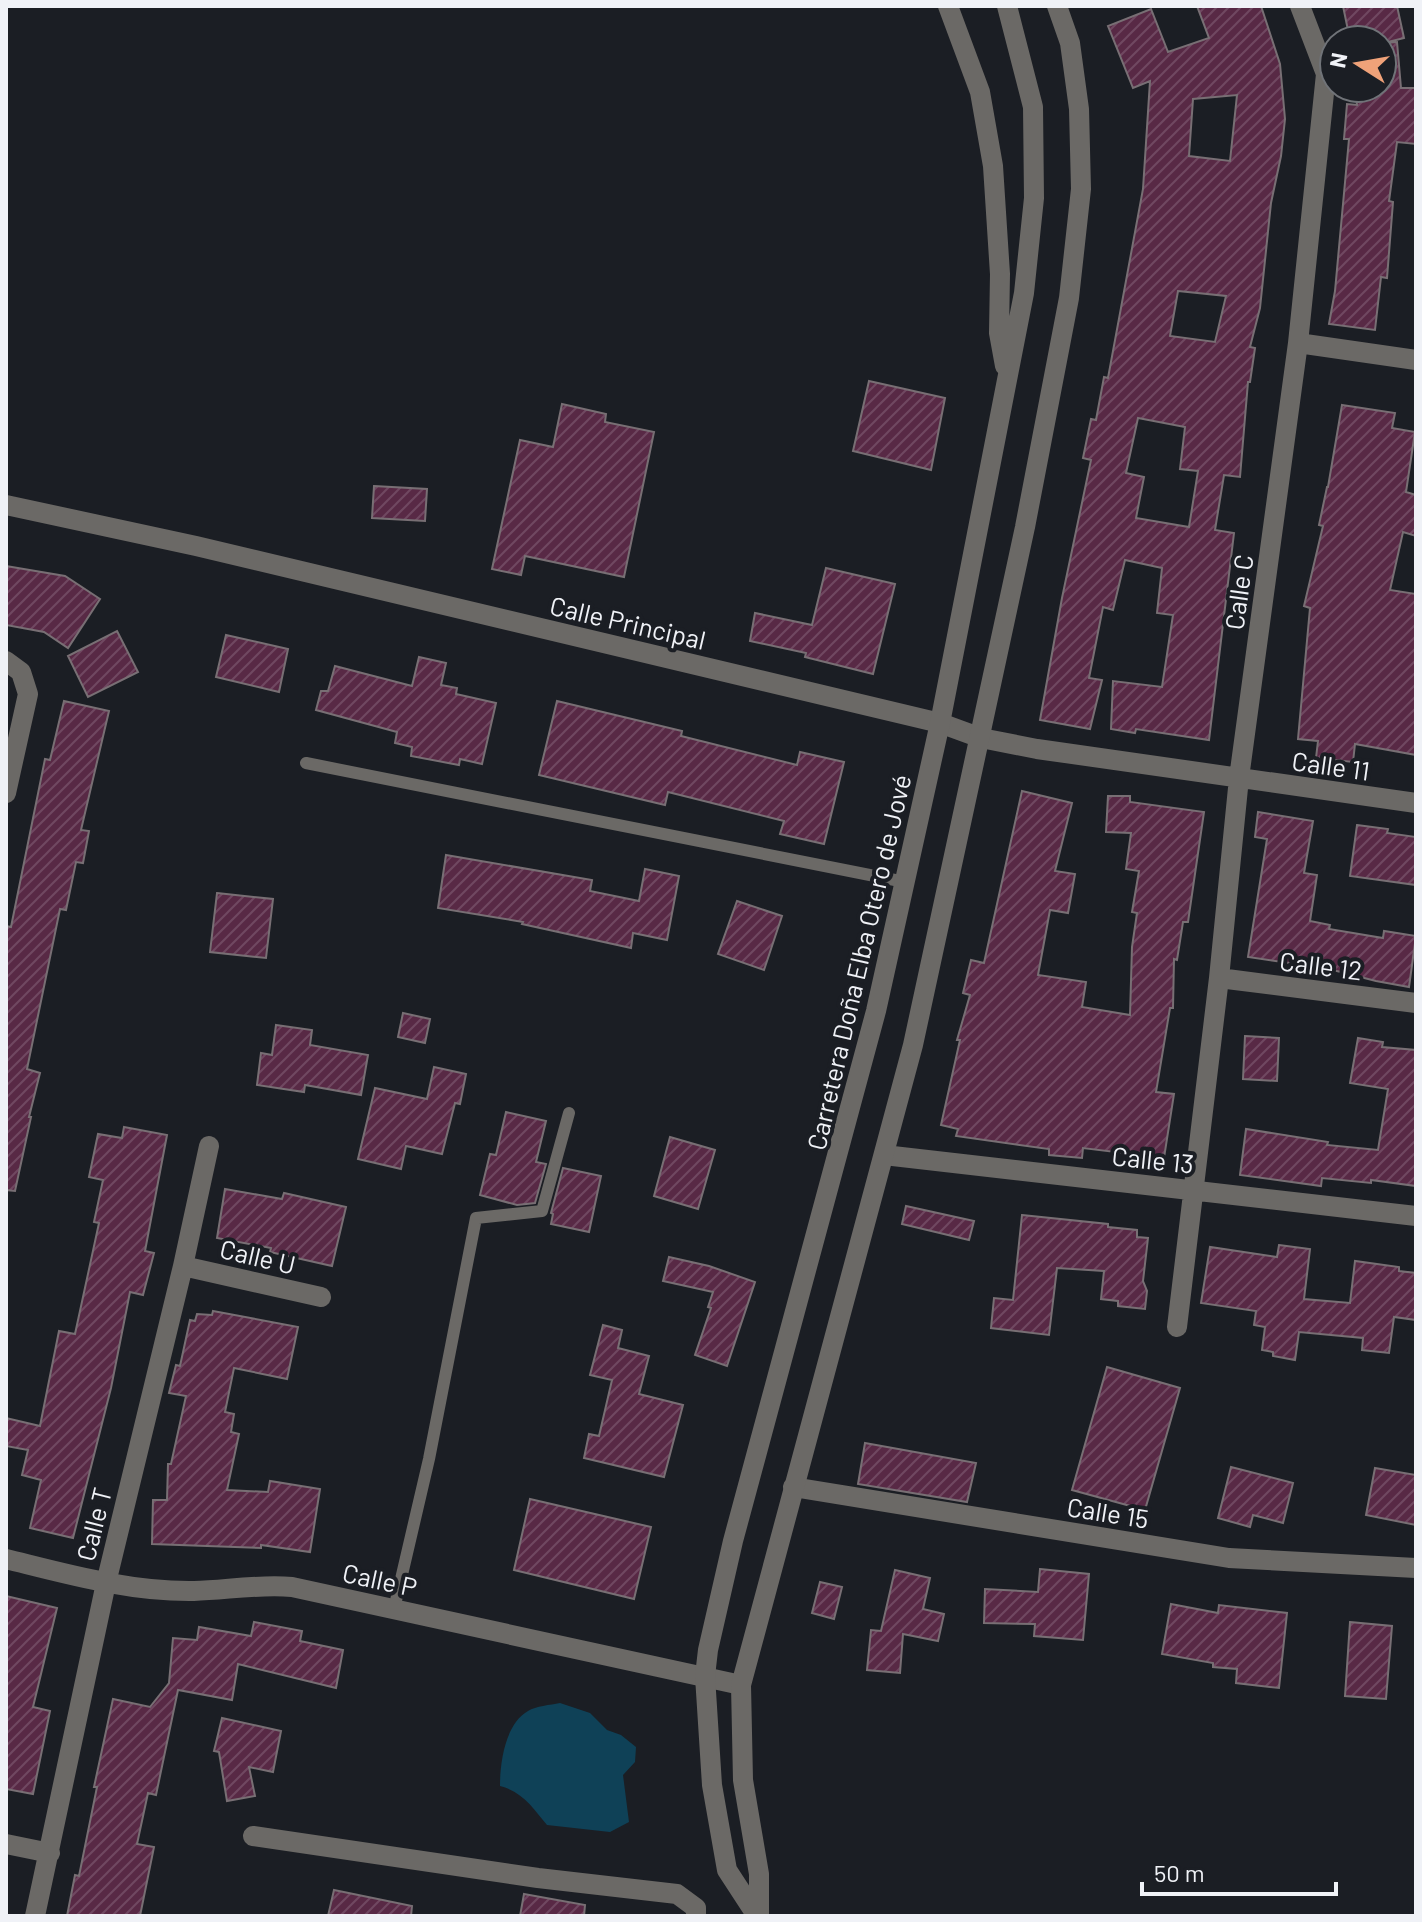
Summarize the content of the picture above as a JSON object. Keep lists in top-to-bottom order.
{
  "streets": {
    "street": [
      "Calle C",
      "Calle Principal",
      "Calle 11",
      "Carretera Doña Elba Otero de Jové",
      "Calle 12",
      "Calle 13",
      "Calle U",
      "Calle 15",
      "Calle T",
      "Calle P"
    ]
  },
  "crossings": [
    ["Calle C", "Calle Principal"],
    ["Calle C", "Calle 11"],
    ["Calle C", "Calle 12"],
    ["Calle C", "Calle 13"],
    ["Calle Principal", "Calle 11"],
    ["Calle Principal", "Carretera Doña Elba Otero de Jové"],
    ["Carretera Doña Elba Otero de Jové", "Calle 13"],
    ["Carretera Doña Elba Otero de Jové", "Calle 15"],
    ["Carretera Doña Elba Otero de Jové", "Calle P"],
    ["Calle U", "Calle T"],
    ["Calle T", "Calle P"]
  ],
  "scale_bar": "50 m",
  "north": "left"
}
